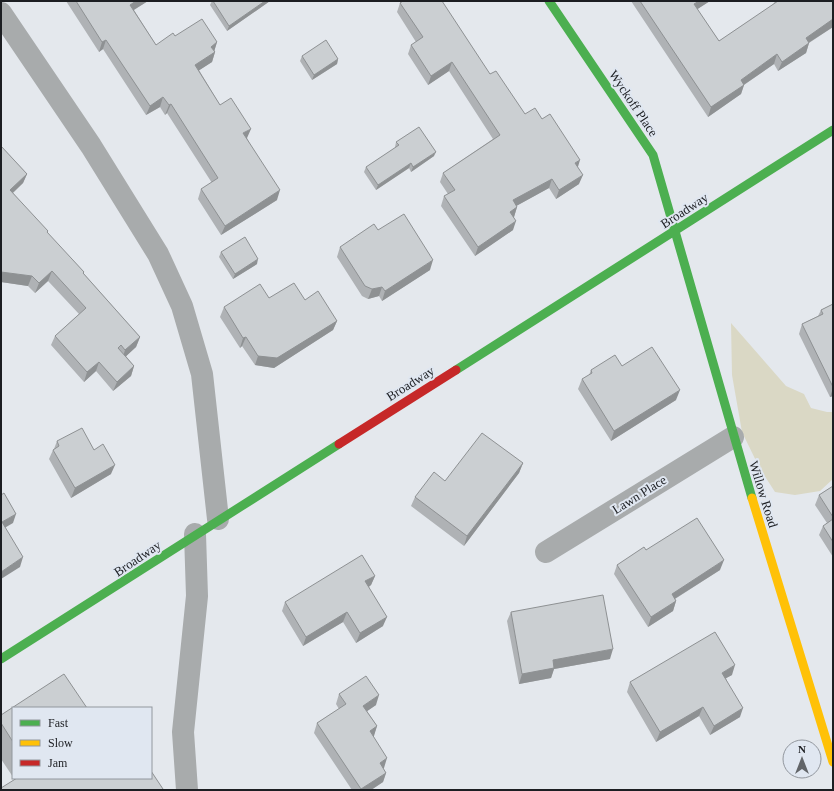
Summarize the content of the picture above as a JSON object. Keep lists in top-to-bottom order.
{
  "streets": {
    "main road": ["Wyckoff Place", "Broadway", "Willow Road"],
    "street": ["Lawn Place"]
  },
  "crossings": [
    ["Wyckoff Place", "Broadway"],
    ["Wyckoff Place", "Willow Road"],
    ["Broadway", "Willow Road"],
    ["Lawn Place", "Willow Road"]
  ],
  "legend": ["Fast", "Slow", "Jam"],
  "north": "top"
}
